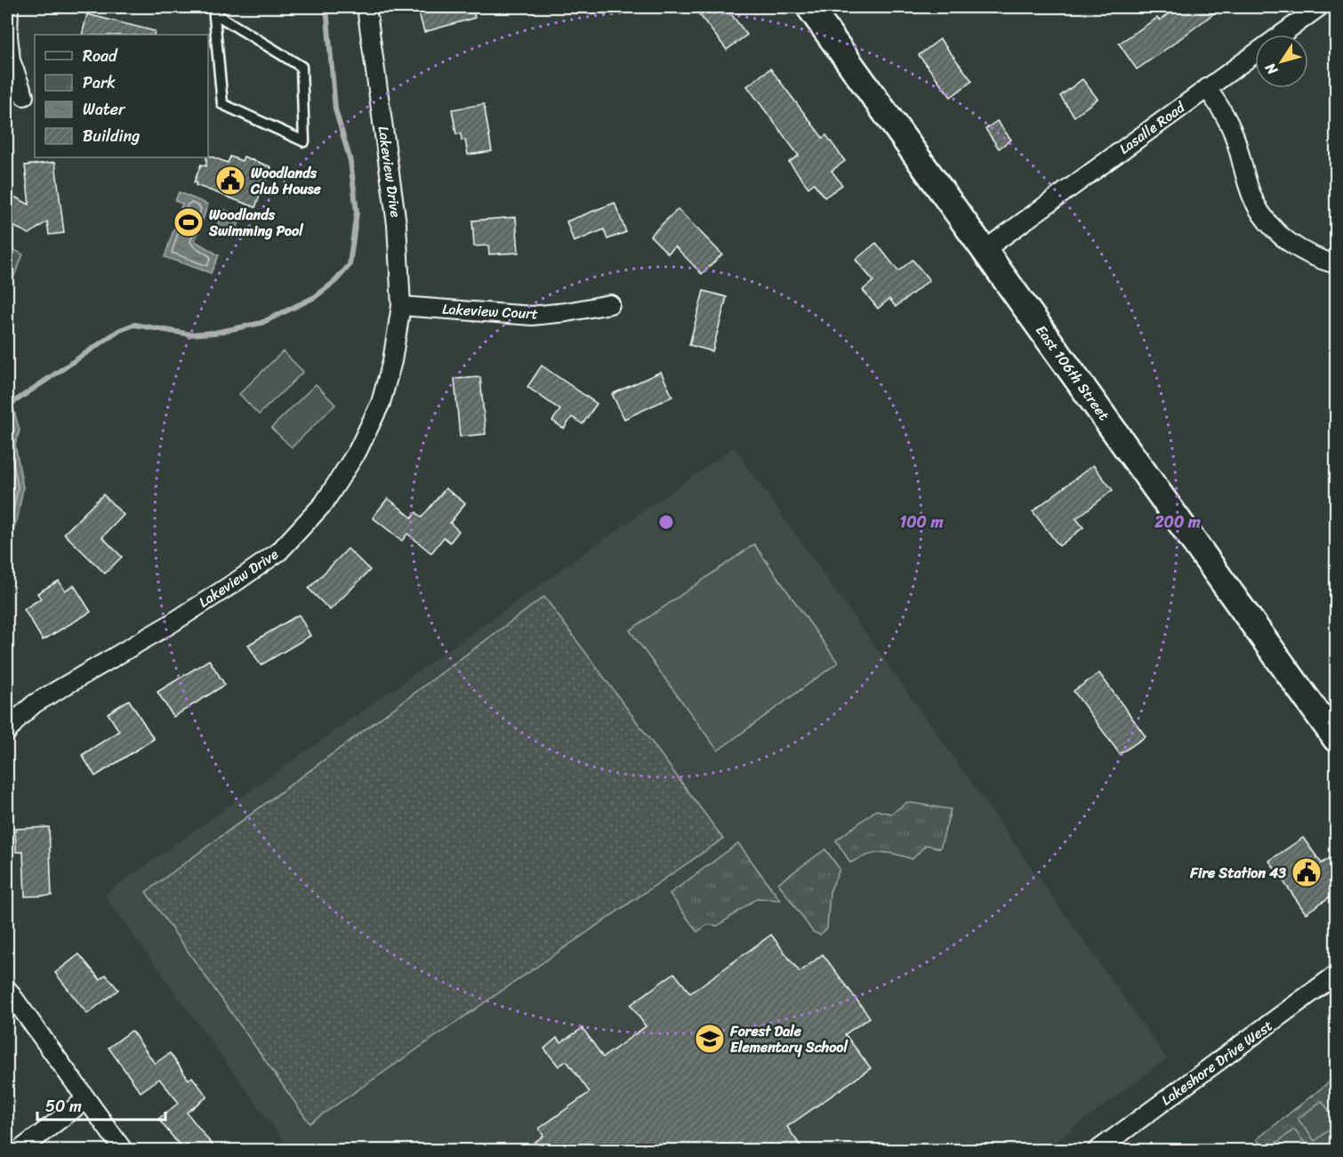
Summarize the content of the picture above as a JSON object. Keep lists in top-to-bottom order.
{
  "streets": {
    "street": [
      "Lasalle Road",
      "Lakeview Drive",
      "Lakeview Court",
      "East 106th Street",
      "Lakeshore Drive West"
    ]
  },
  "crossings": [
    ["Lasalle Road", "East 106th Street"],
    ["Lakeview Drive", "Lakeview Court"]
  ],
  "places": {
    "public building": ["Woodlands Club House", "Fire Station 43"],
    "sports": ["Woodlands Swimming Pool"],
    "school or university": ["Forest Dale Elementary School"]
  },
  "legend": [
    "Road",
    "Park",
    "Water",
    "Building"
  ],
  "scale_bar": "50 m",
  "north": "bottom left",
  "rings": ["100 m", "200 m"]
}
